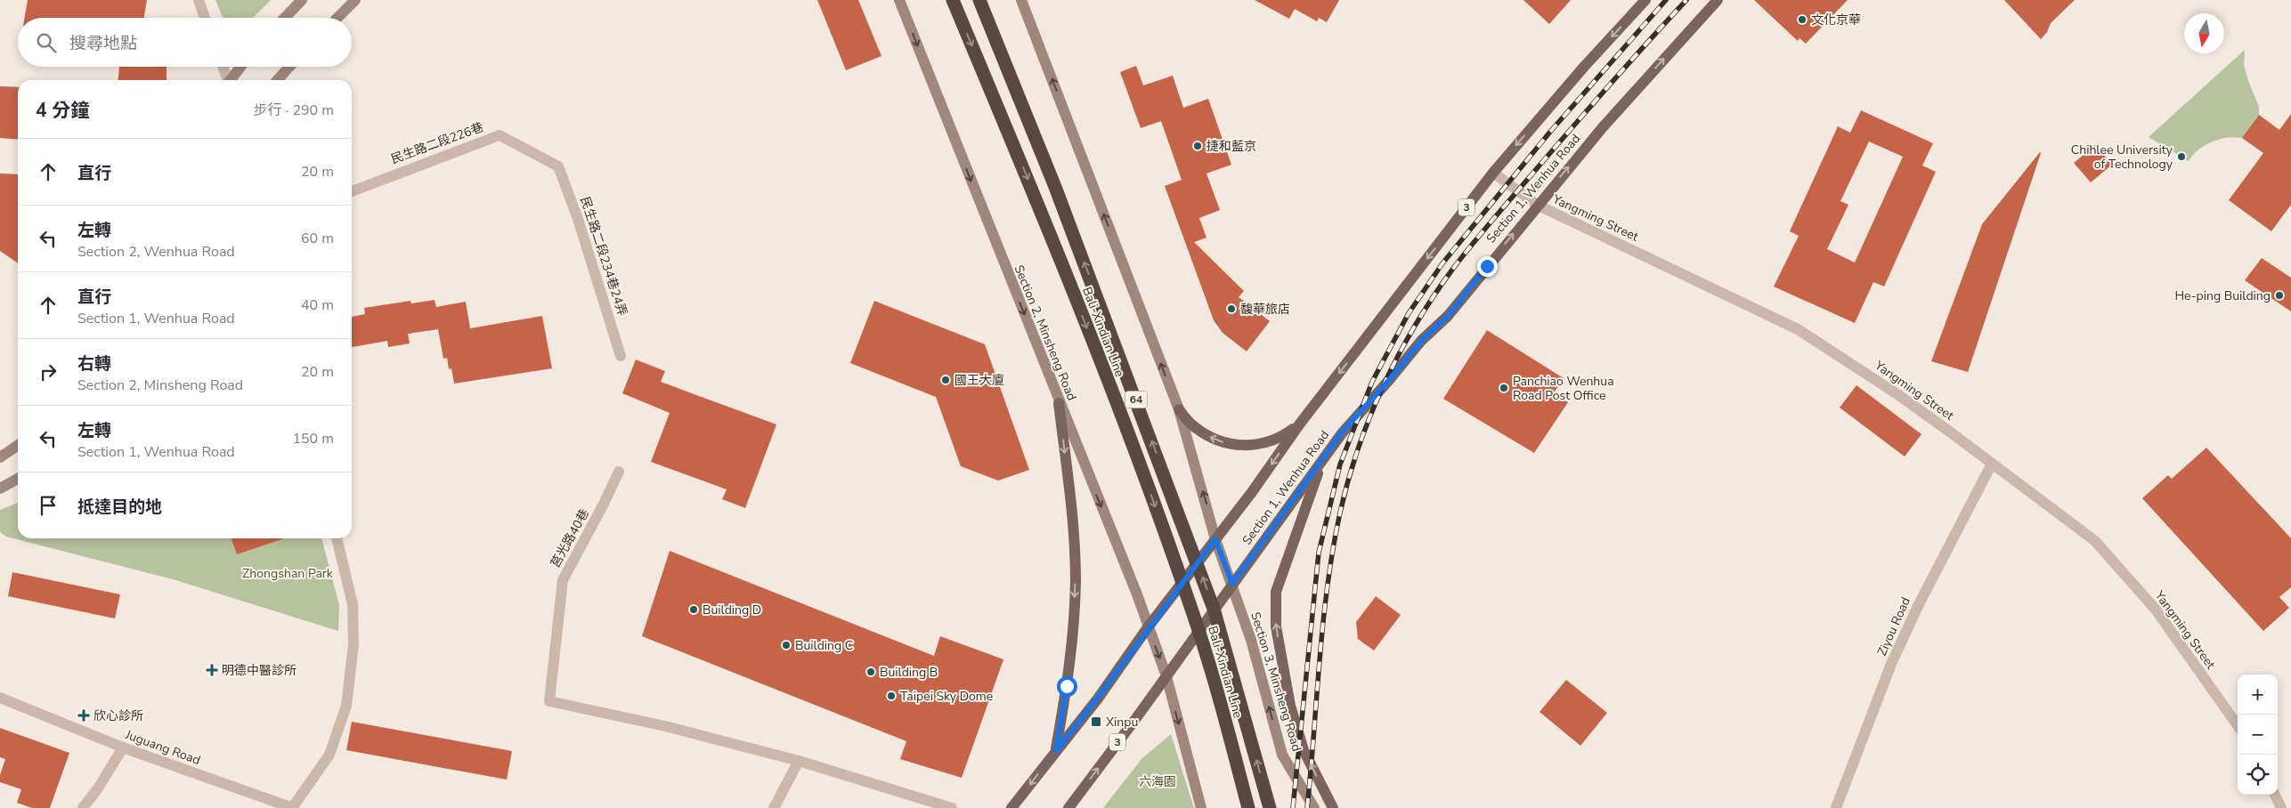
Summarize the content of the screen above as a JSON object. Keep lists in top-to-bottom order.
{
  "streets": {
    "highway": ["Bali-Xindian Line", "64"],
    "main road": [
      "Section 1, Wenhua Road",
      "3",
      "Section 2, Minsheng Road",
      "Section 3, Minsheng Road"
    ],
    "street": [
      "民生路二段226巷",
      "Yangming Street",
      "民生路二段234巷24弄",
      "莒光路40巷",
      "Ziyou Road",
      "Juguang Road"
    ]
  },
  "crossings": [
    ["民生路二段226巷", "民生路二段234巷24弄"],
    ["Section 1, Wenhua Road", "3"],
    ["Section 1, Wenhua Road", "Yangming Street"],
    ["Section 1, Wenhua Road", "Section 2, Minsheng Road"],
    ["Section 1, Wenhua Road", "Section 3, Minsheng Road"],
    ["3", "Section 2, Minsheng Road"],
    ["Yangming Street", "Ziyou Road"]
  ],
  "parks": ["Zhongshan Park", "六海園"],
  "places": {
    "other": [
      "文化京華",
      "捷和藍京",
      "Chihlee University of Technology",
      "He-ping Building",
      "馥華旅店",
      "國王大廈",
      "Panchiao Wenhua Road Post Office",
      "Building D",
      "Building C",
      "Building B",
      "Taipei Sky Dome"
    ],
    "health": ["明德中醫診所", "欣心診所"],
    "transit": ["Xinpu"]
  },
  "north": "bottom",
  "page": {
    "search": "搜尋地點",
    "heading": ["4 分鐘", "步行 · 290 m"],
    "list": [
      ["直行", "20 m"],
      ["左轉", "Section 2, Wenhua Road", "60 m"],
      ["直行", "Section 1, Wenhua Road", "40 m"],
      ["右轉", "Section 2, Minsheng Road", "20 m"],
      ["左轉", "Section 1, Wenhua Road", "150 m"],
      "抵達目的地"
    ],
    "map_buttons": ["+", "−"]
  }
}
